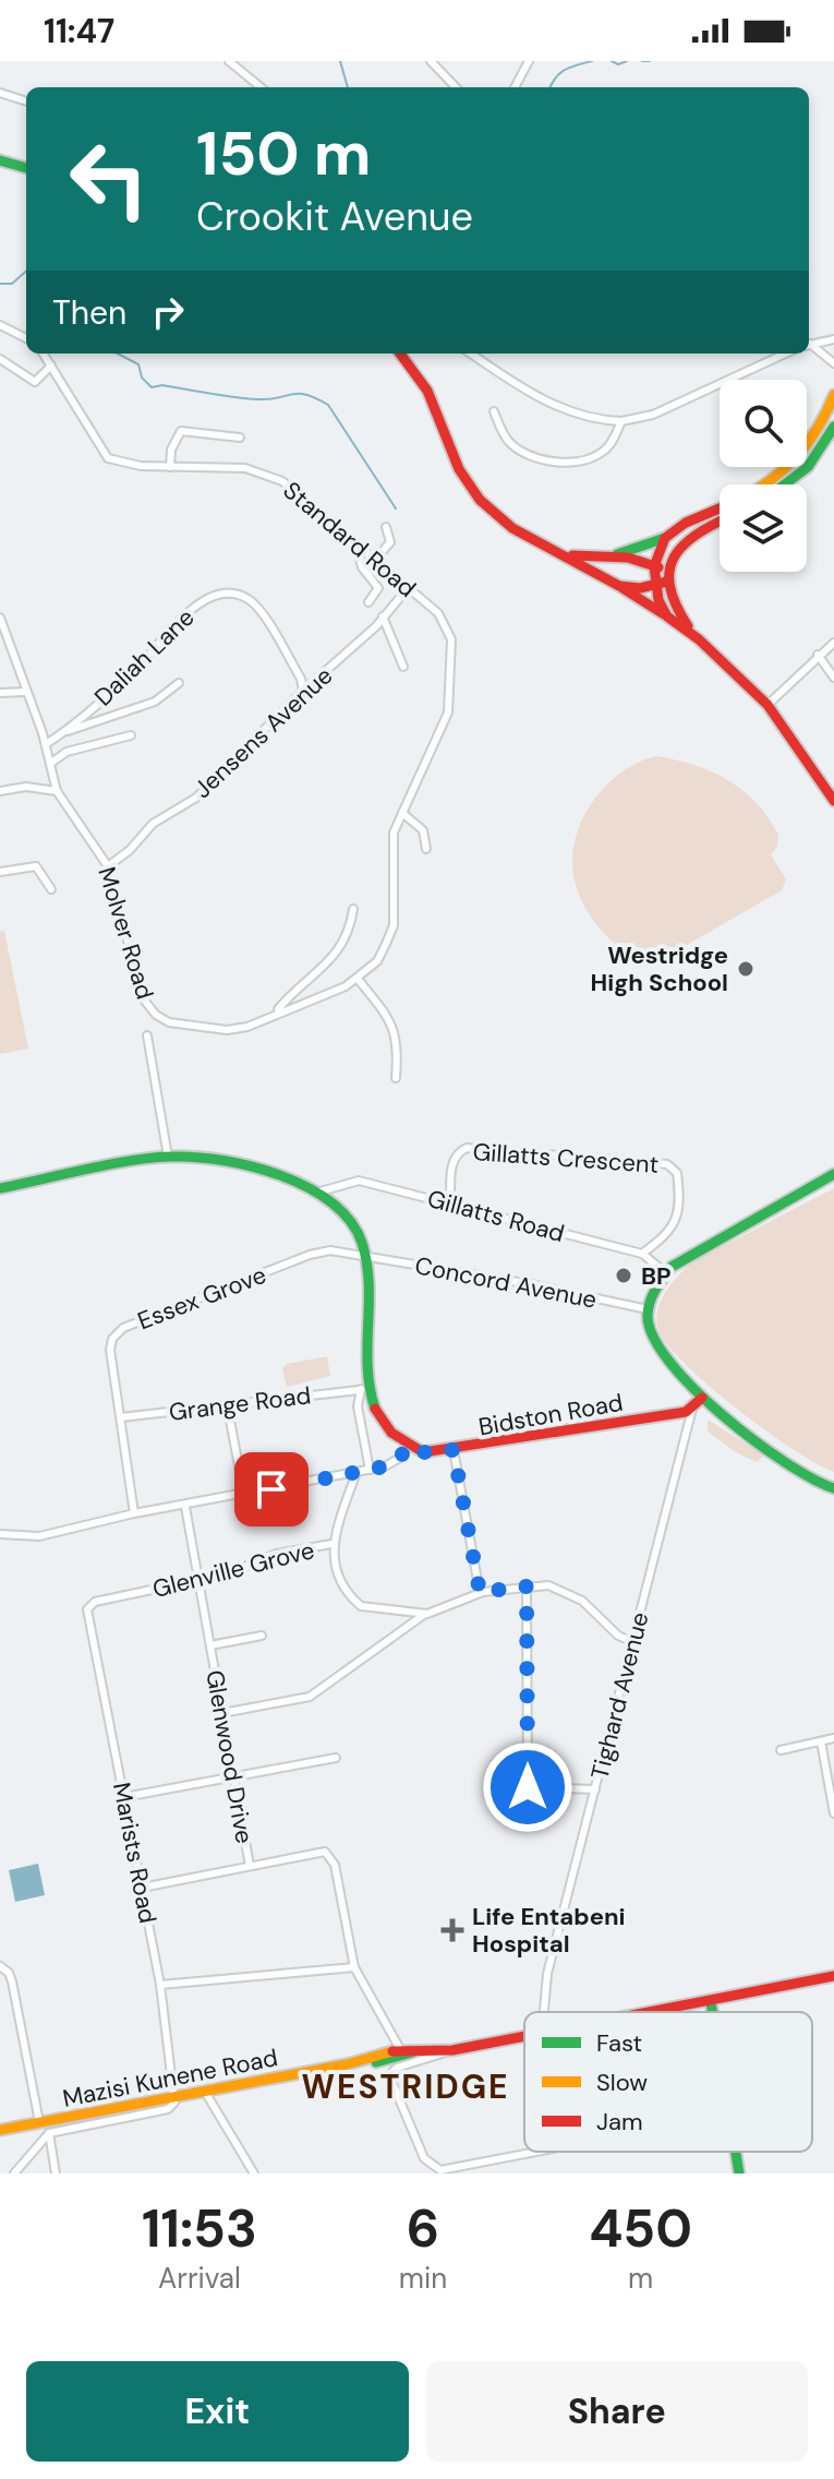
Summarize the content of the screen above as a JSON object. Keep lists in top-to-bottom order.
{
  "streets": {
    "main road": ["Bidston Road", "Mazisi Kunene Road"],
    "street": [
      "Standard Road",
      "Daliah Lane",
      "Jensens Avenue",
      "Molver Road",
      "Gillatts Crescent",
      "Gillatts Road",
      "Concord Avenue",
      "Essex Grove",
      "Grange Road",
      "Glenville Grove",
      "Tighard Avenue",
      "Glenwood Drive",
      "Marists Road"
    ]
  },
  "crossings": [
    ["Standard Road", "Jensens Avenue"],
    ["Daliah Lane", "Jensens Avenue"],
    ["Daliah Lane", "Molver Road"],
    ["Jensens Avenue", "Molver Road"],
    ["Gillatts Crescent", "Gillatts Road"],
    ["Concord Avenue", "Essex Grove"],
    ["Essex Grove", "Grange Road"],
    ["Bidston Road", "Tighard Avenue"],
    ["Glenville Grove", "Glenwood Drive"],
    ["Glenville Grove", "Marists Road"],
    ["Glenwood Drive", "Mazisi Kunene Road"],
    ["Marists Road", "Mazisi Kunene Road"]
  ],
  "districts": ["WESTRIDGE"],
  "places": {
    "other": ["Westridge High School", "BP"],
    "health": ["Life Entabeni Hospital"]
  },
  "legend": ["Fast", "Slow", "Jam"],
  "page": {
    "status": "11:47",
    "turn": ["150 m", "Crookit Avenue"],
    "then": "Then",
    "eta": [
      "11:53",
      "Arrival",
      "6",
      "min",
      "450",
      "m"
    ],
    "buttons": ["Exit", "Share"]
  }
}
